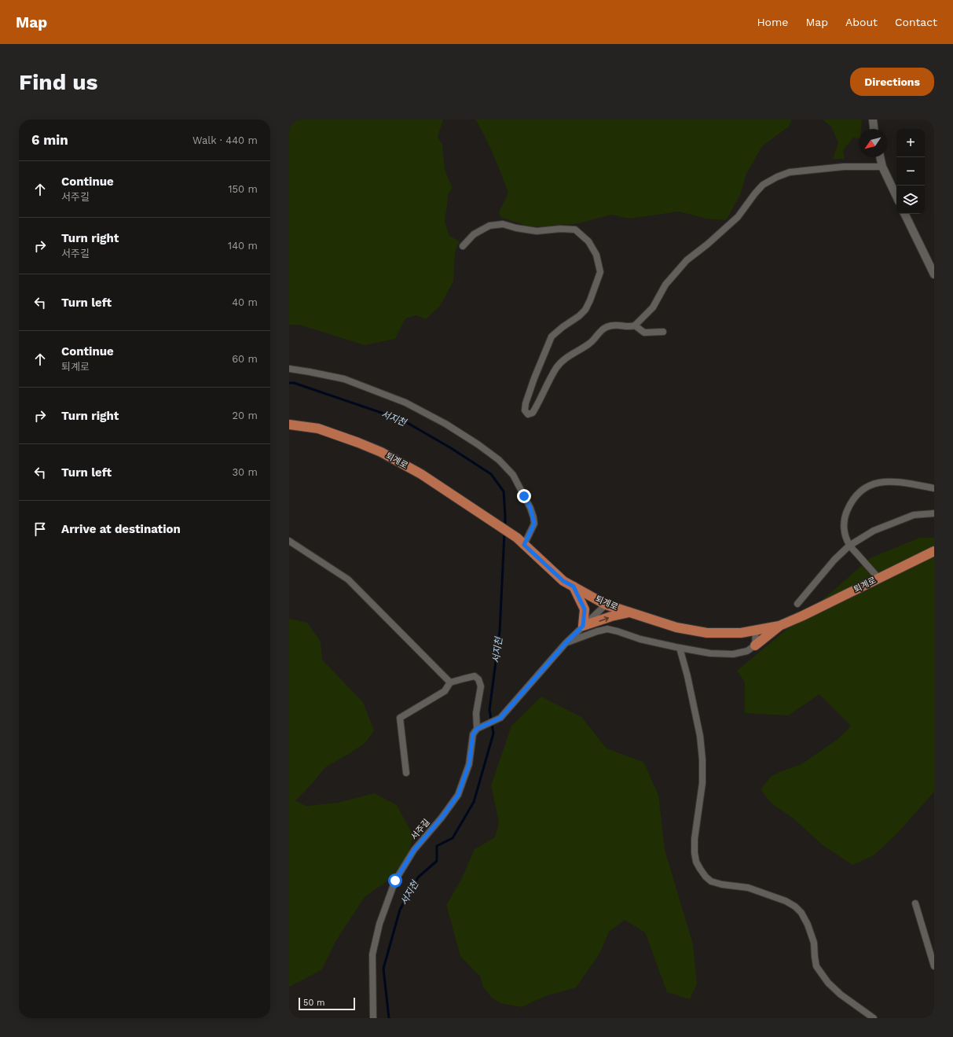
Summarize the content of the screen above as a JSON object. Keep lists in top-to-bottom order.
{
  "streets": {
    "main road": ["퇴계로"],
    "street": ["서주길"]
  },
  "water": ["서지천"],
  "scale_bar": "50 m",
  "north": "bottom left",
  "page": {
    "header": "Map",
    "nav": [
      "Home",
      "Map",
      "About",
      "Contact"
    ],
    "buttons": "Directions",
    "title": "Find us",
    "heading": ["6 min", "Walk · 440 m"],
    "map_buttons": ["+", "−"],
    "list": [
      ["Continue", "서주길", "150 m"],
      ["Turn right", "서주길", "140 m"],
      ["Turn left", "40 m"],
      ["Continue", "퇴계로", "60 m"],
      ["Turn right", "20 m"],
      ["Turn left", "30 m"],
      "Arrive at destination"
    ],
    "scale": "50 m"
  }
}
